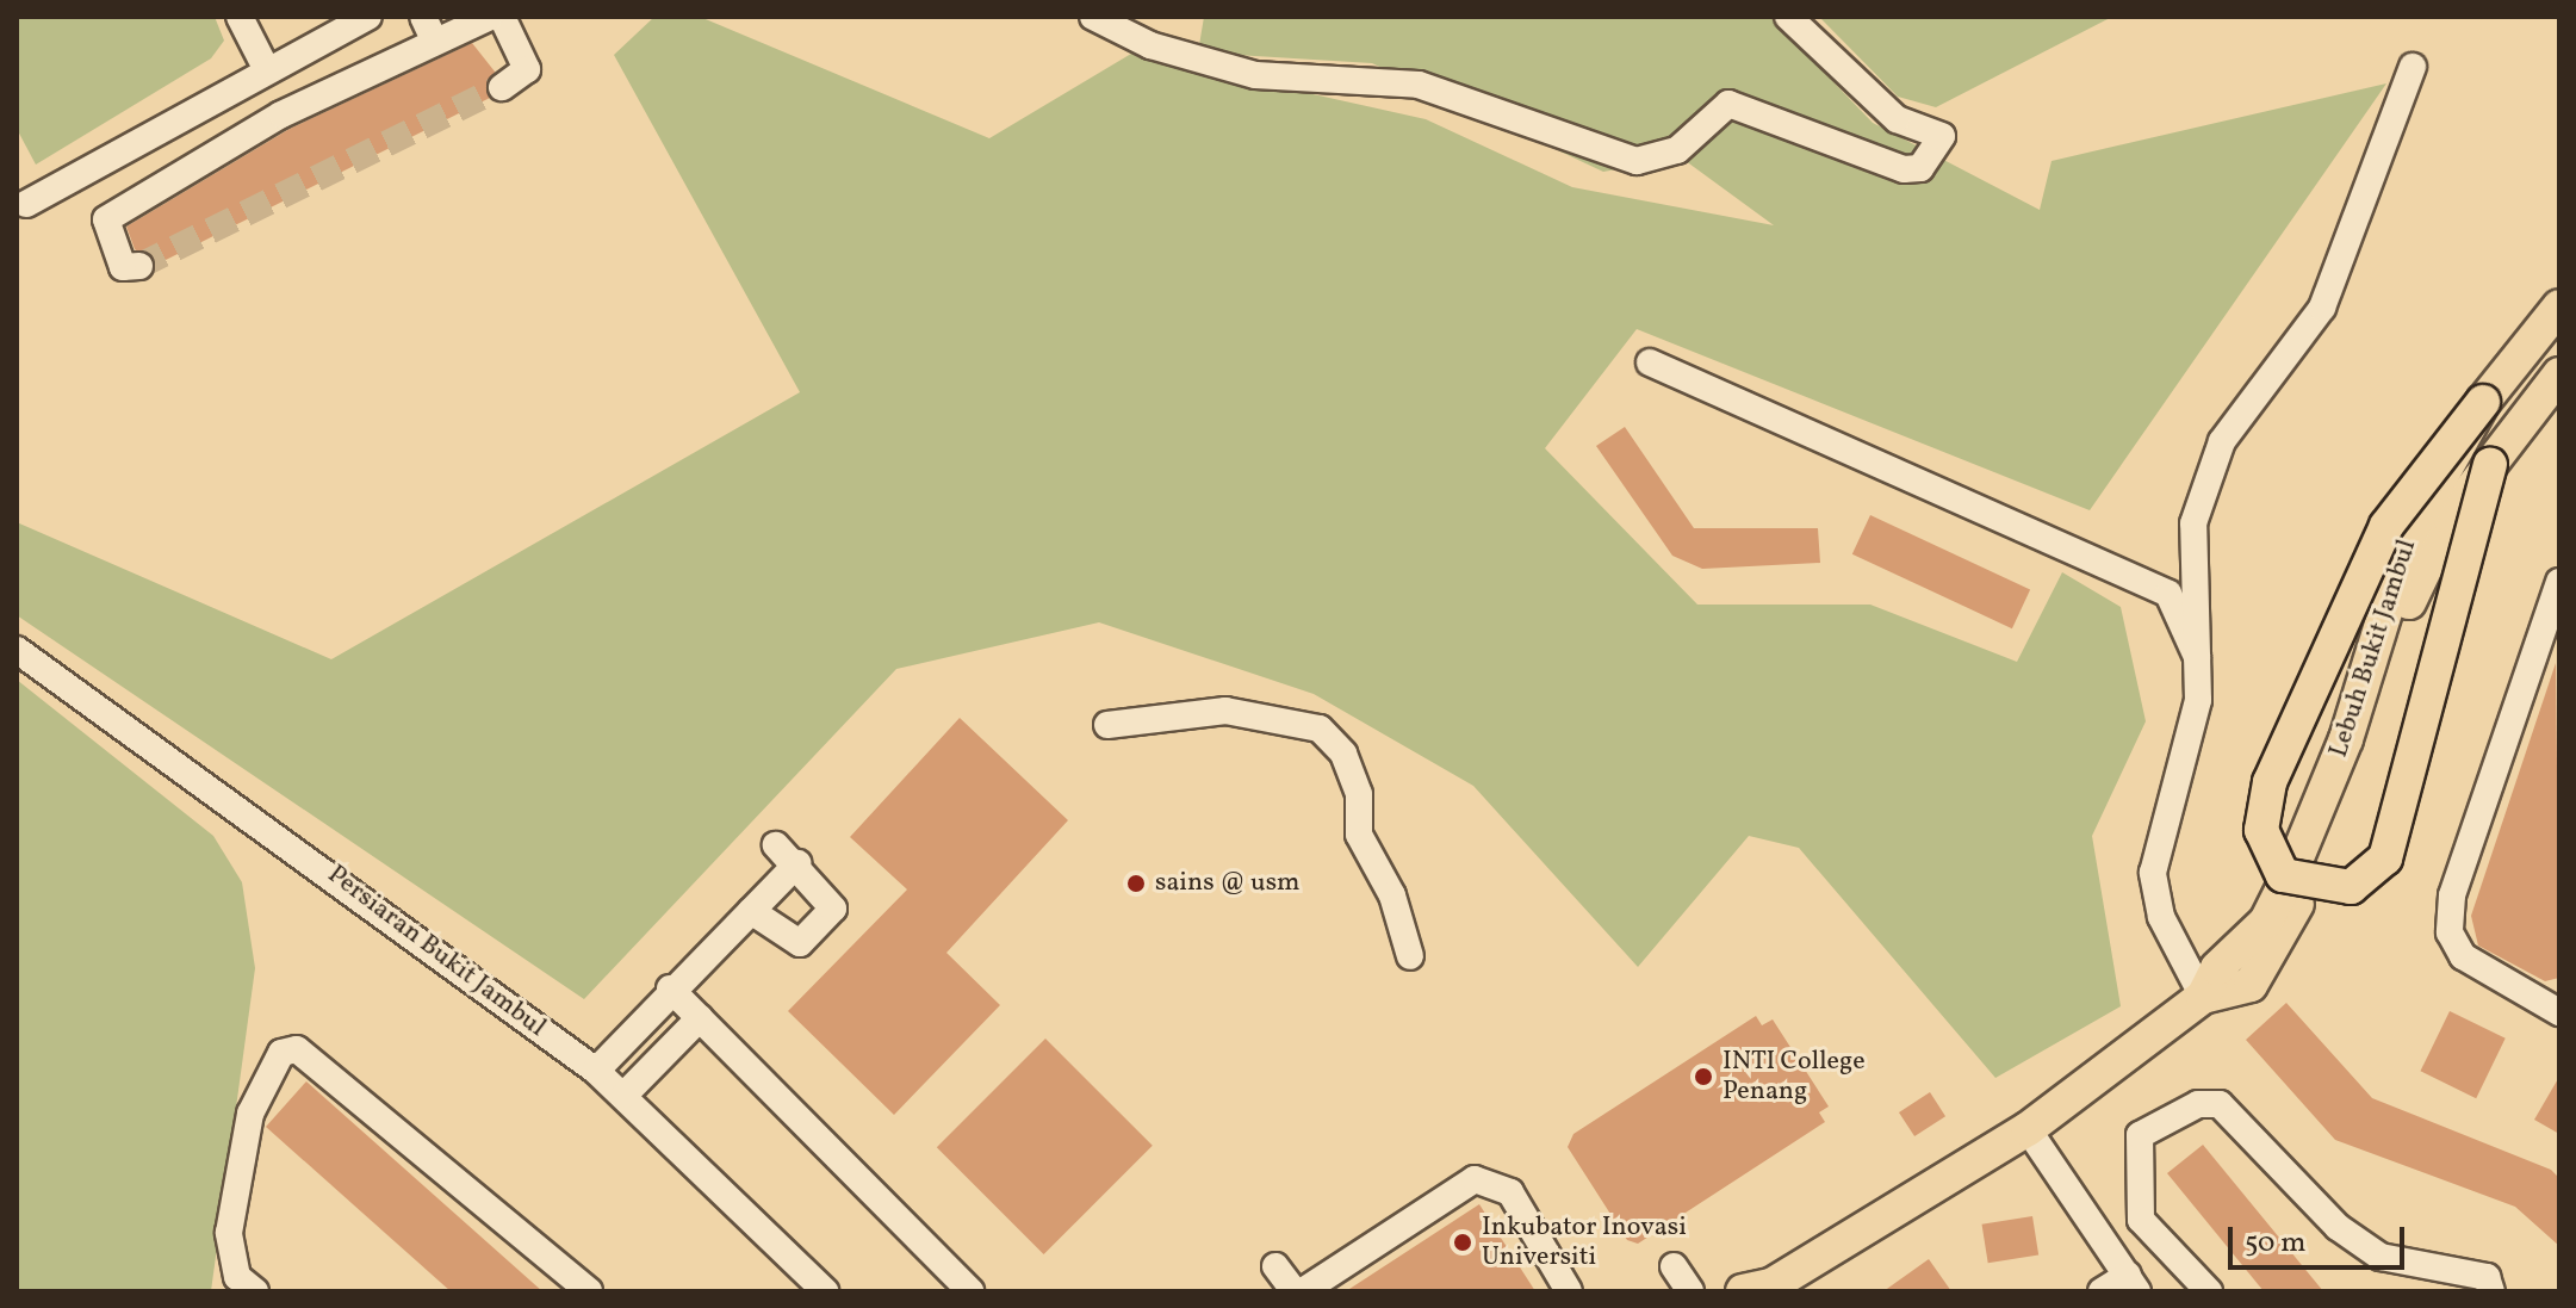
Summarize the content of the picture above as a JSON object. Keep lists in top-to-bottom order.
{
  "streets": {
    "main road": ["Lebuh Bukit Jambul"],
    "street": ["Persiaran Bukit Jambul"]
  },
  "places": ["sains @ usm", "INTI College Penang", "Inkubator Inovasi Universiti"],
  "scale_bar": "50 m"
}
